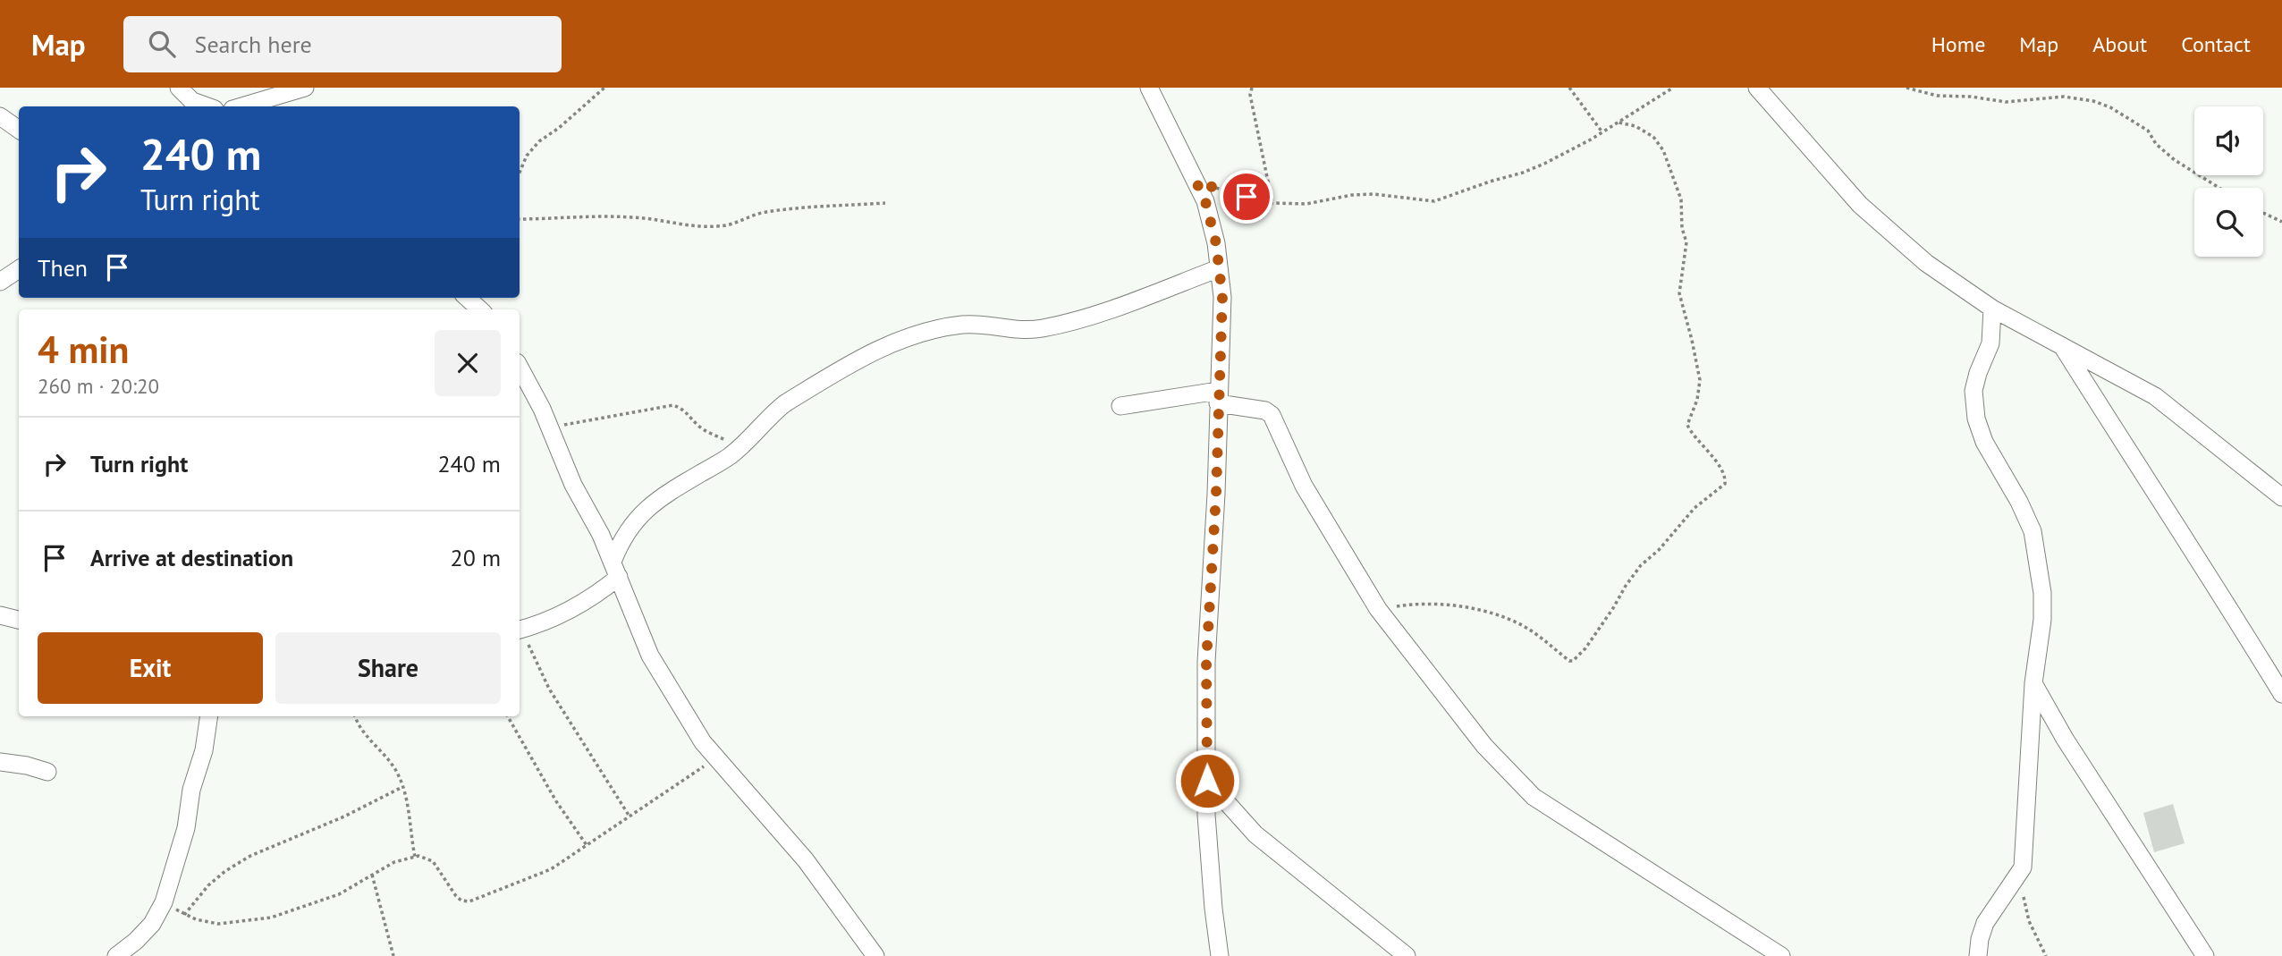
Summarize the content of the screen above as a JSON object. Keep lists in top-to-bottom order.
{
  "page": {
    "header": "Map",
    "search": "Search here",
    "nav": [
      "Home",
      "Map",
      "About",
      "Contact"
    ],
    "turn": ["240 m", "Turn right"],
    "then": "Then",
    "heading": ["4 min", "260 m · 20:20"],
    "list": [
      {
        "name": "Turn right",
        "value": "240 m"
      },
      {
        "name": "Arrive at destination",
        "value": "20 m"
      }
    ],
    "buttons": ["Exit", "Share"]
  }
}
